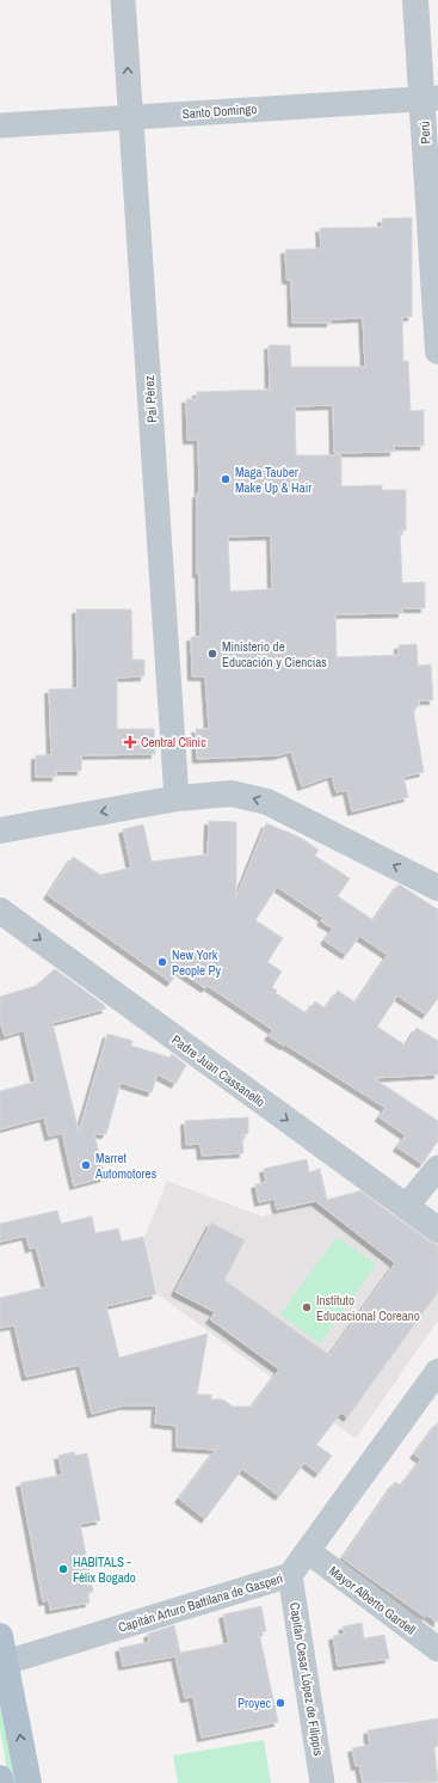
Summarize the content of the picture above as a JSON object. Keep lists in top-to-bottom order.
{
  "streets": {
    "street": [
      "Santo Domingo",
      "Perú",
      "Pai Pérez",
      "Padre Juan Cassanello",
      "Mayor Alberto Gardell",
      "Capitán Arturo Battilana de Gasperi",
      "Capitán Cesar López de Filippis"
    ]
  },
  "crossings": [
    ["Santo Domingo", "Perú"],
    ["Santo Domingo", "Pai Pérez"],
    ["Mayor Alberto Gardell", "Capitán Arturo Battilana de Gasperi"],
    ["Capitán Arturo Battilana de Gasperi", "Capitán Cesar López de Filippis"]
  ],
  "one_way": ["Padre Juan Cassanello"],
  "places": {
    "other": [
      "Maga Tauber Make Up & Hair",
      "Ministerio de Educación y Ciencias",
      "New York People Py",
      "Marret Automotores",
      "Instituto Educacional Coreano",
      "HABITALS - Félix Bogado",
      "Proyec"
    ],
    "health": ["Central Clinic"]
  }
}
